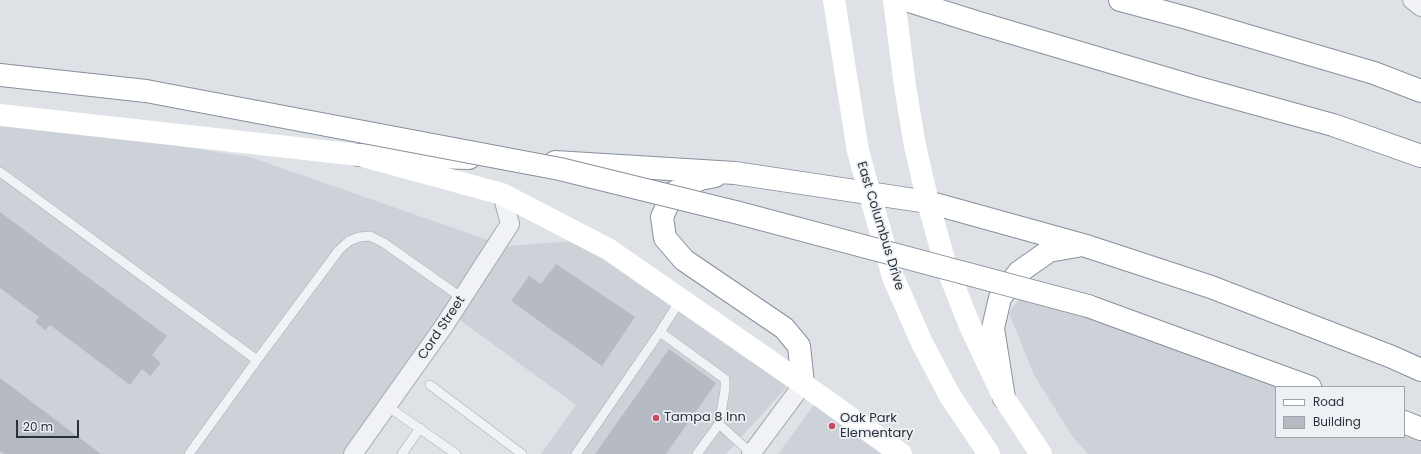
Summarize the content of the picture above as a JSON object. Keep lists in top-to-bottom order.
{
  "streets": {
    "main road": ["East Columbus Drive"],
    "street": ["Cord Street"]
  },
  "places": ["Tampa 8 Inn", "Oak Park Elementary"],
  "legend": ["Road", "Building"],
  "scale_bar": "20 m"
}
